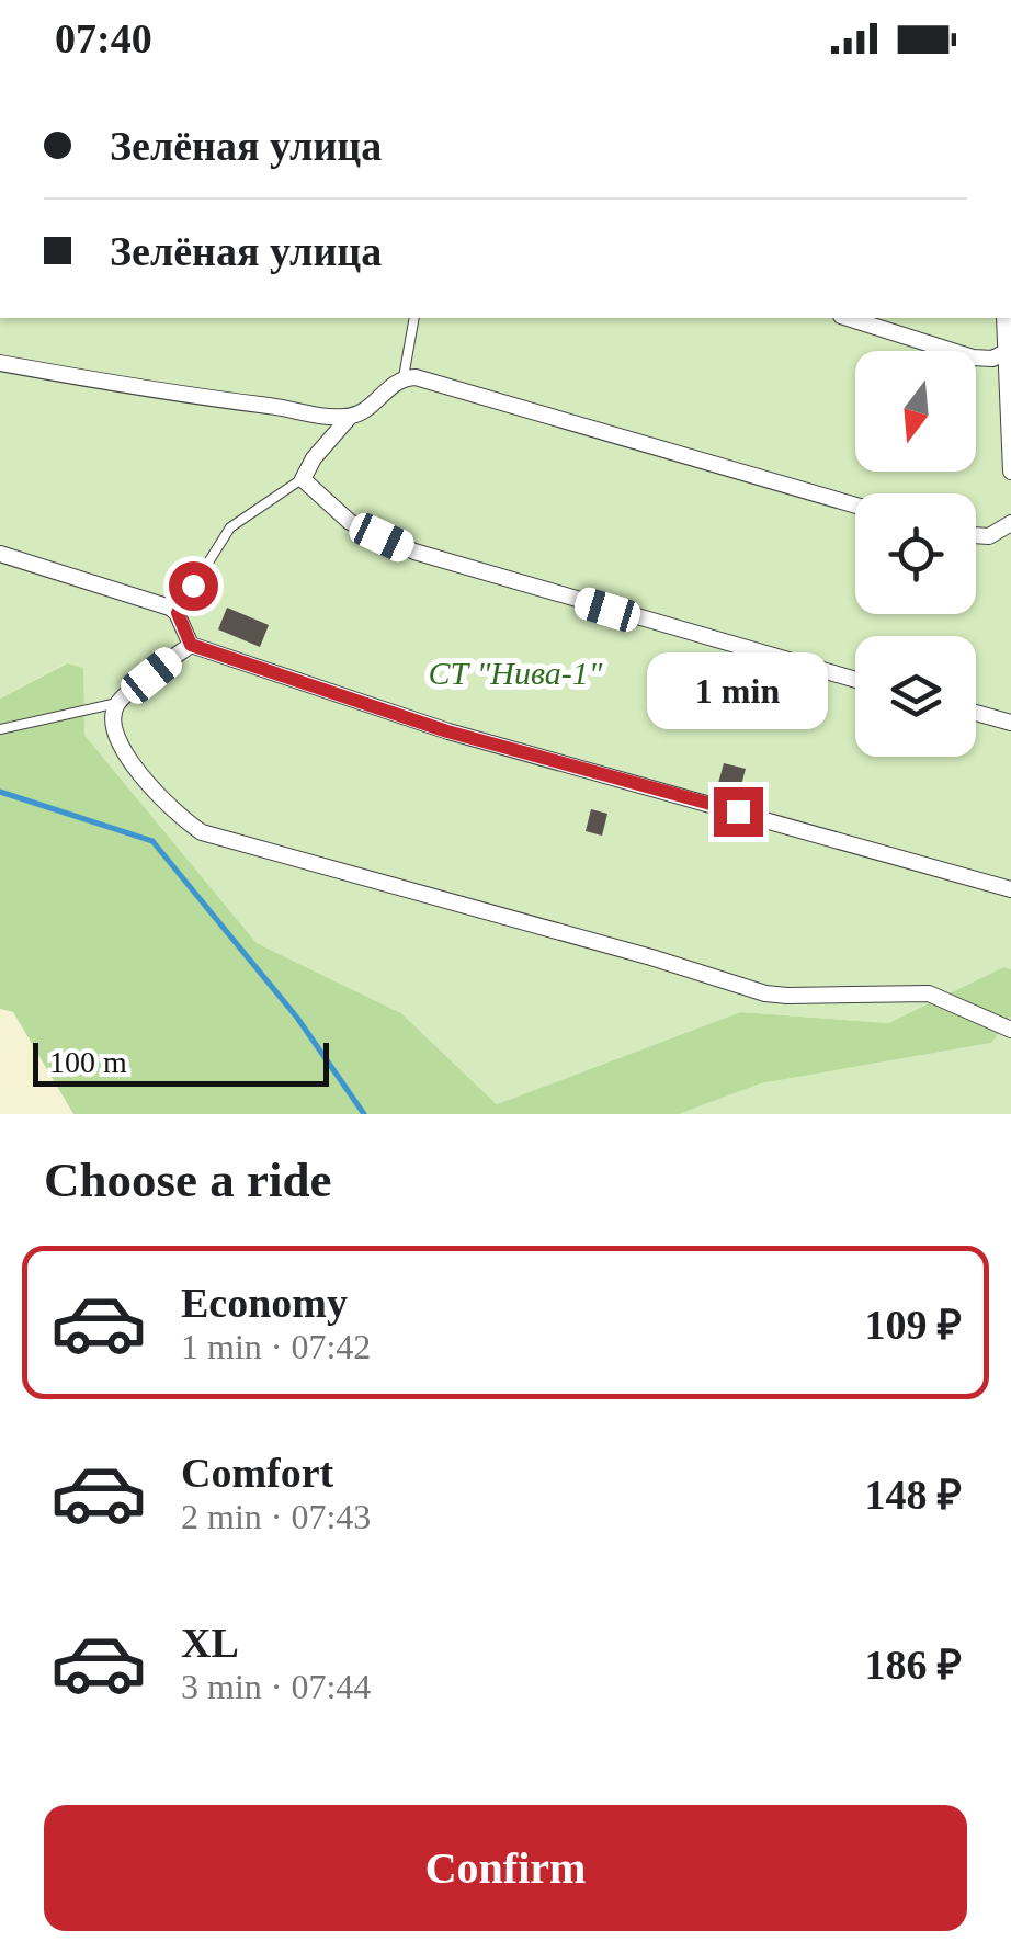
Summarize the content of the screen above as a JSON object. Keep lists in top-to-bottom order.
{
  "parks": ["СТ \"Нива-1\""],
  "scale_bar": "100 m",
  "north": "bottom",
  "page": {
    "status": "07:40",
    "banner": ["Зелёная улица", "Зелёная улица"],
    "bubble": "1 min",
    "scale": "100 m",
    "heading": "Choose a ride",
    "list": [
      {
        "name": "Economy",
        "note": "1 min · 07:42",
        "value": "109 ₽"
      },
      {
        "name": "Comfort",
        "note": "2 min · 07:43",
        "value": "148 ₽"
      },
      {
        "name": "XL",
        "note": "3 min · 07:44",
        "value": "186 ₽"
      }
    ],
    "buttons": "Confirm"
  }
}
